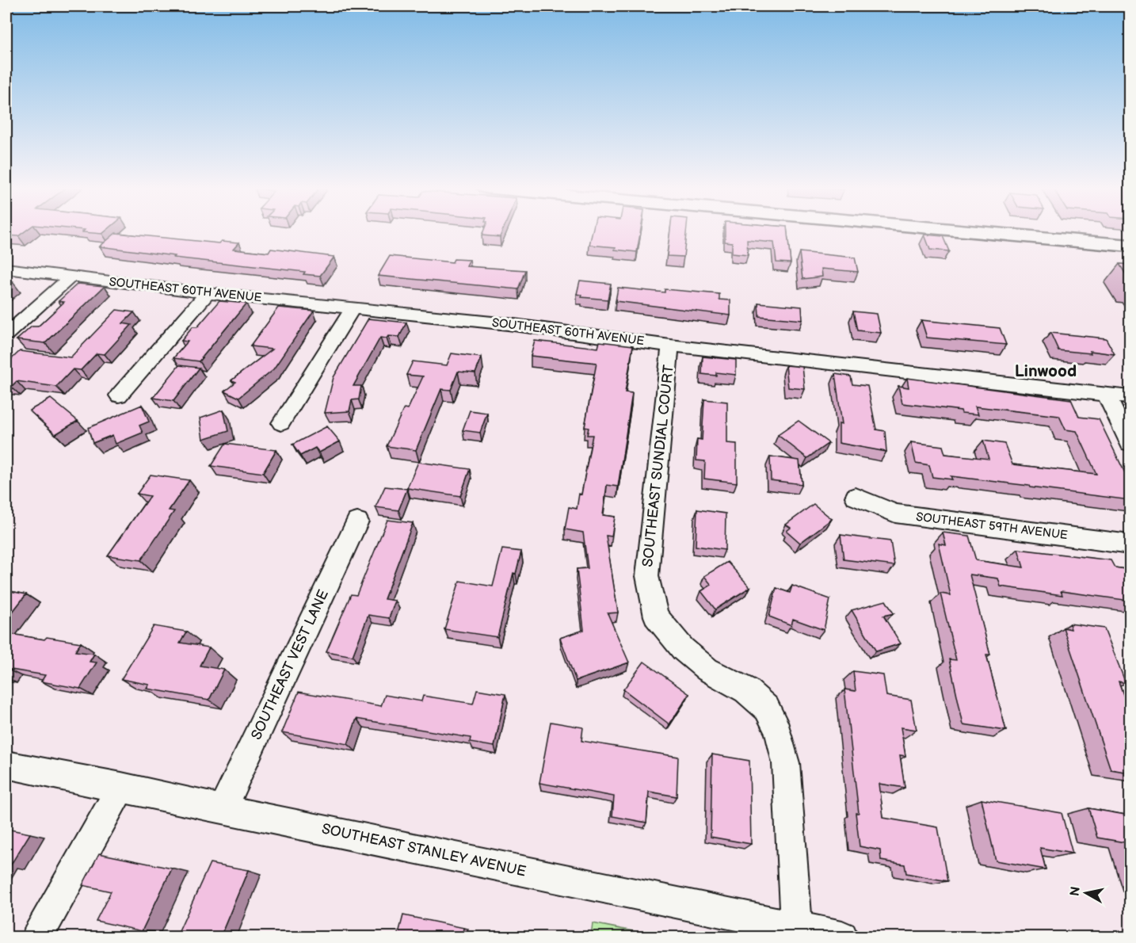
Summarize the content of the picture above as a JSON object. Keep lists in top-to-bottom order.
{
  "streets": {
    "street": [
      "SOUTHEAST 60TH AVENUE",
      "SOUTHEAST SUNDIAL COURT",
      "SOUTHEAST 59TH AVENUE",
      "SOUTHEAST VEST LANE",
      "SOUTHEAST STANLEY AVENUE"
    ]
  },
  "crossings": [
    ["SOUTHEAST 60TH AVENUE", "SOUTHEAST SUNDIAL COURT"],
    ["SOUTHEAST SUNDIAL COURT", "SOUTHEAST STANLEY AVENUE"],
    ["SOUTHEAST VEST LANE", "SOUTHEAST STANLEY AVENUE"]
  ],
  "districts": ["Linwood"],
  "north": "left"
}
